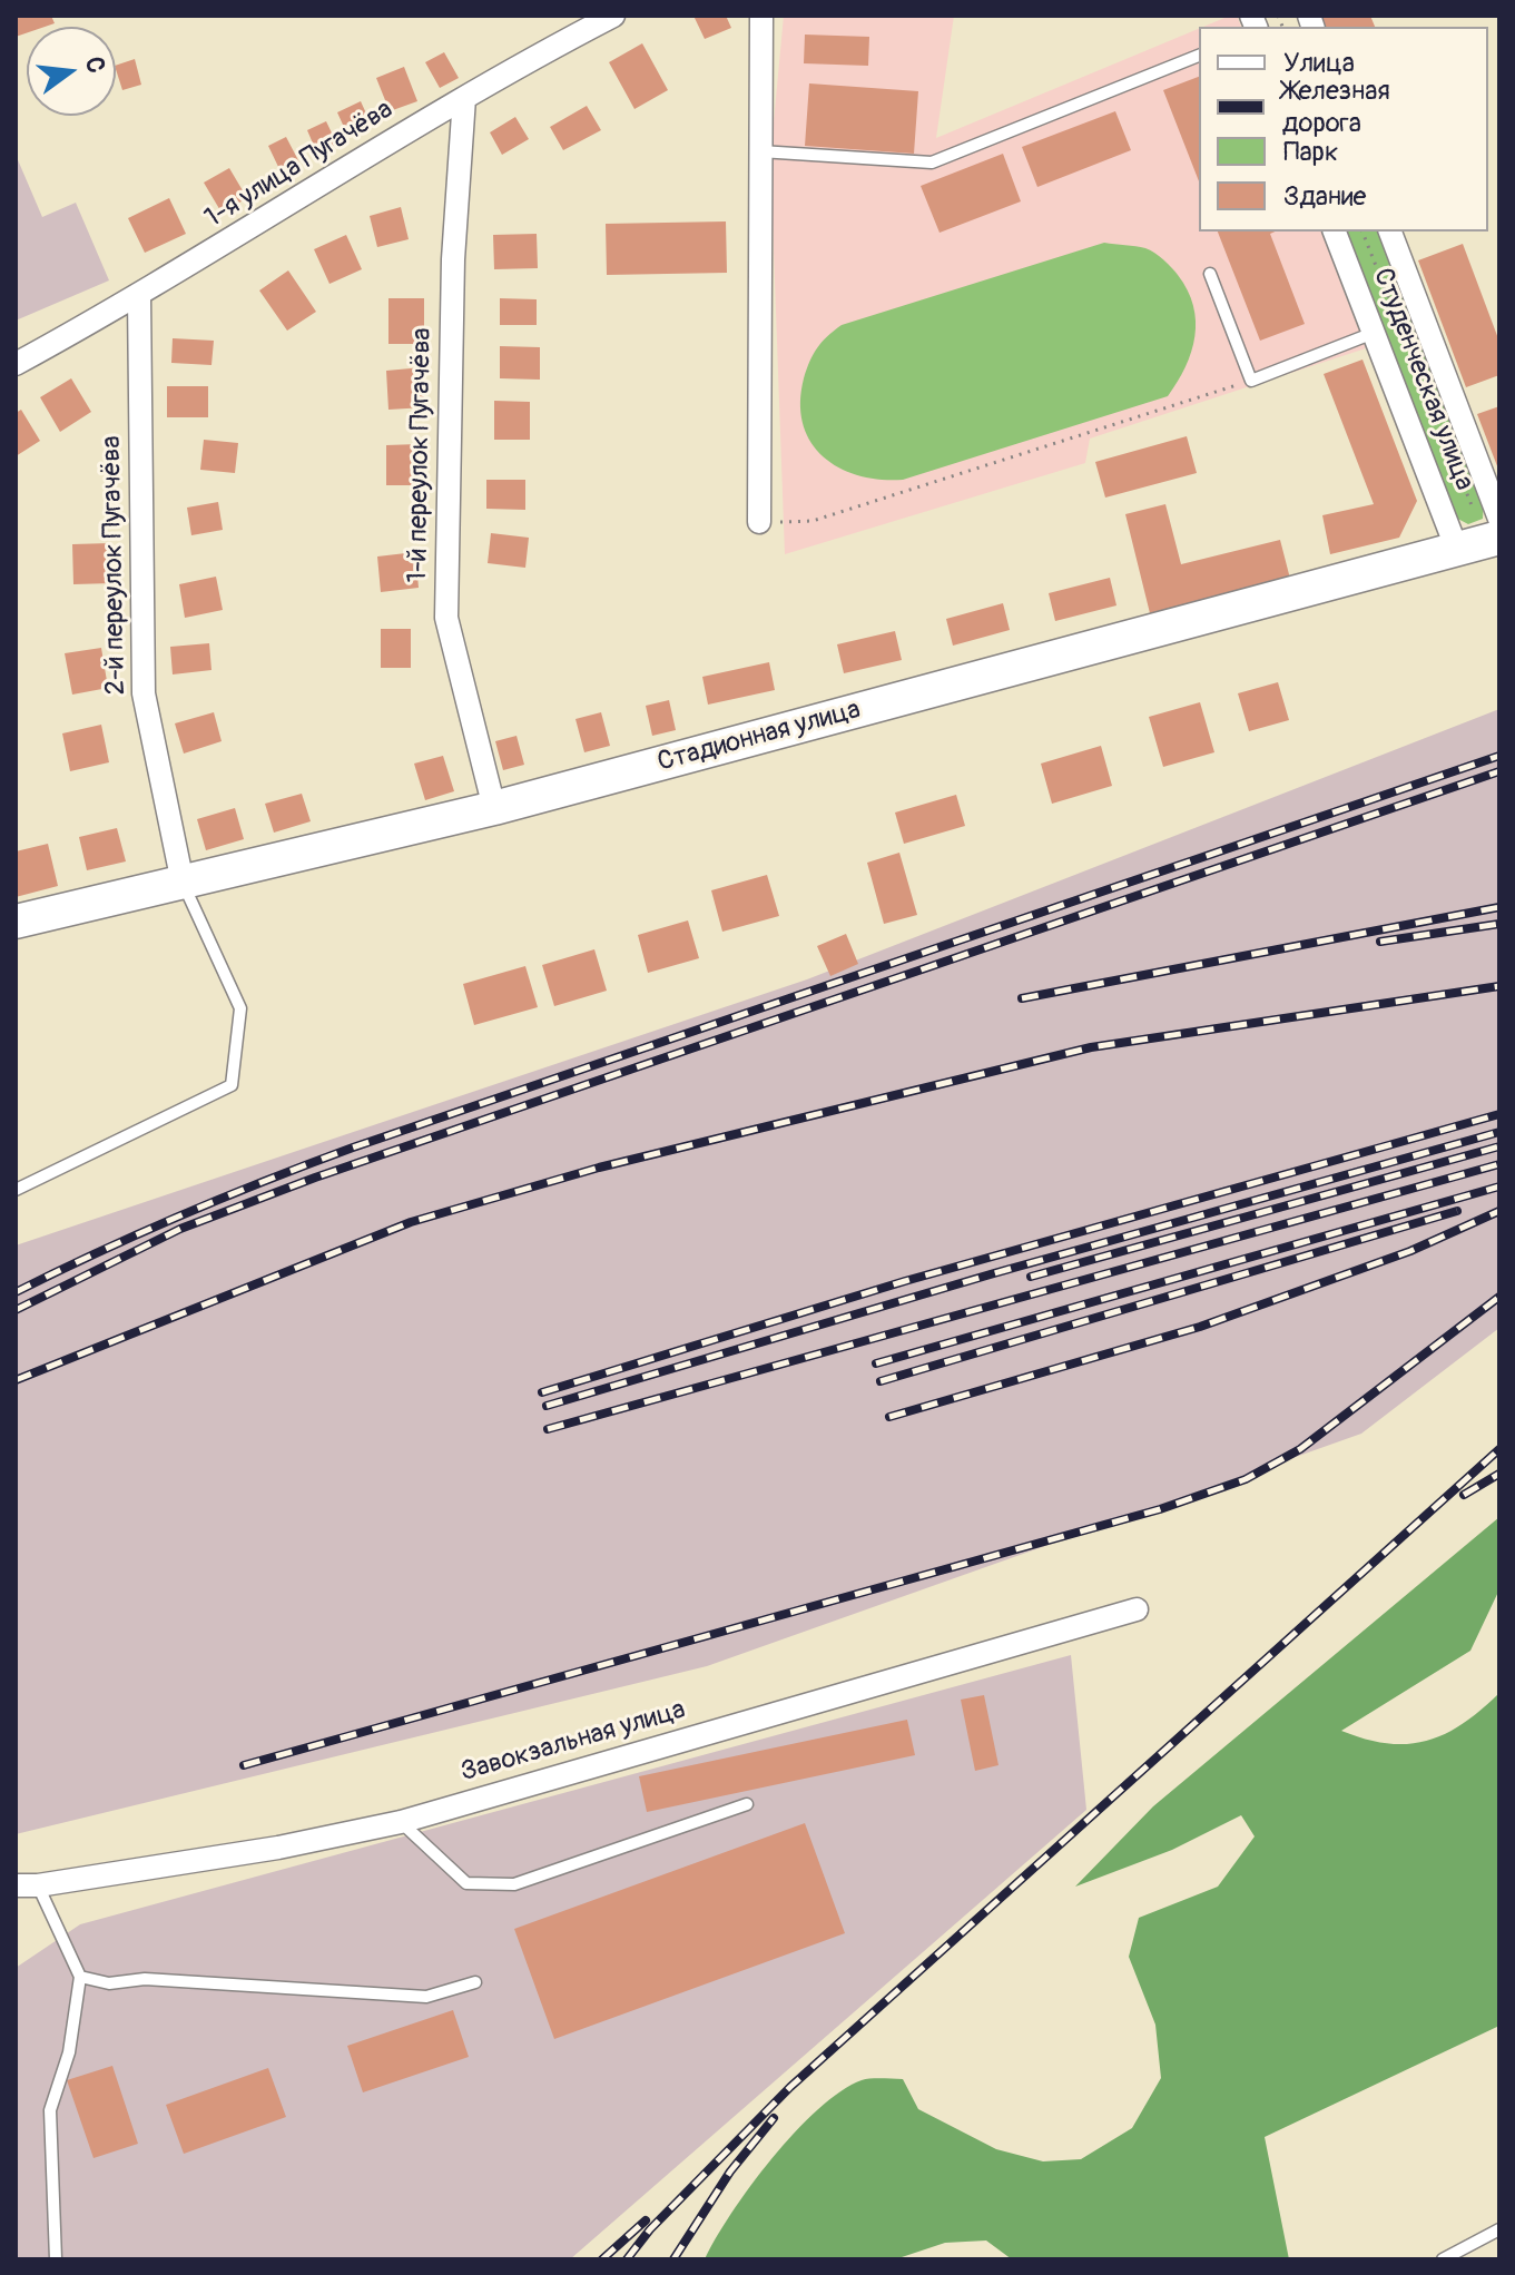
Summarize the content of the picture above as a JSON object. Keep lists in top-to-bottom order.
{
  "streets": {
    "street": [
      "1-я улица Пугачёва",
      "Студенческая улица",
      "1-й переулок Пугачёва",
      "2-й переулок Пугачёва",
      "Стадионная улица",
      "Завокзальная улица"
    ]
  },
  "crossings": [
    ["1-я улица Пугачёва", "1-й переулок Пугачёва"],
    ["1-я улица Пугачёва", "2-й переулок Пугачёва"],
    ["Студенческая улица", "Стадионная улица"],
    ["1-й переулок Пугачёва", "Стадионная улица"],
    ["2-й переулок Пугачёва", "Стадионная улица"]
  ],
  "legend": [
    "Улица",
    "Железная дорога",
    "Парк",
    "Здание"
  ],
  "north": "right"
}
